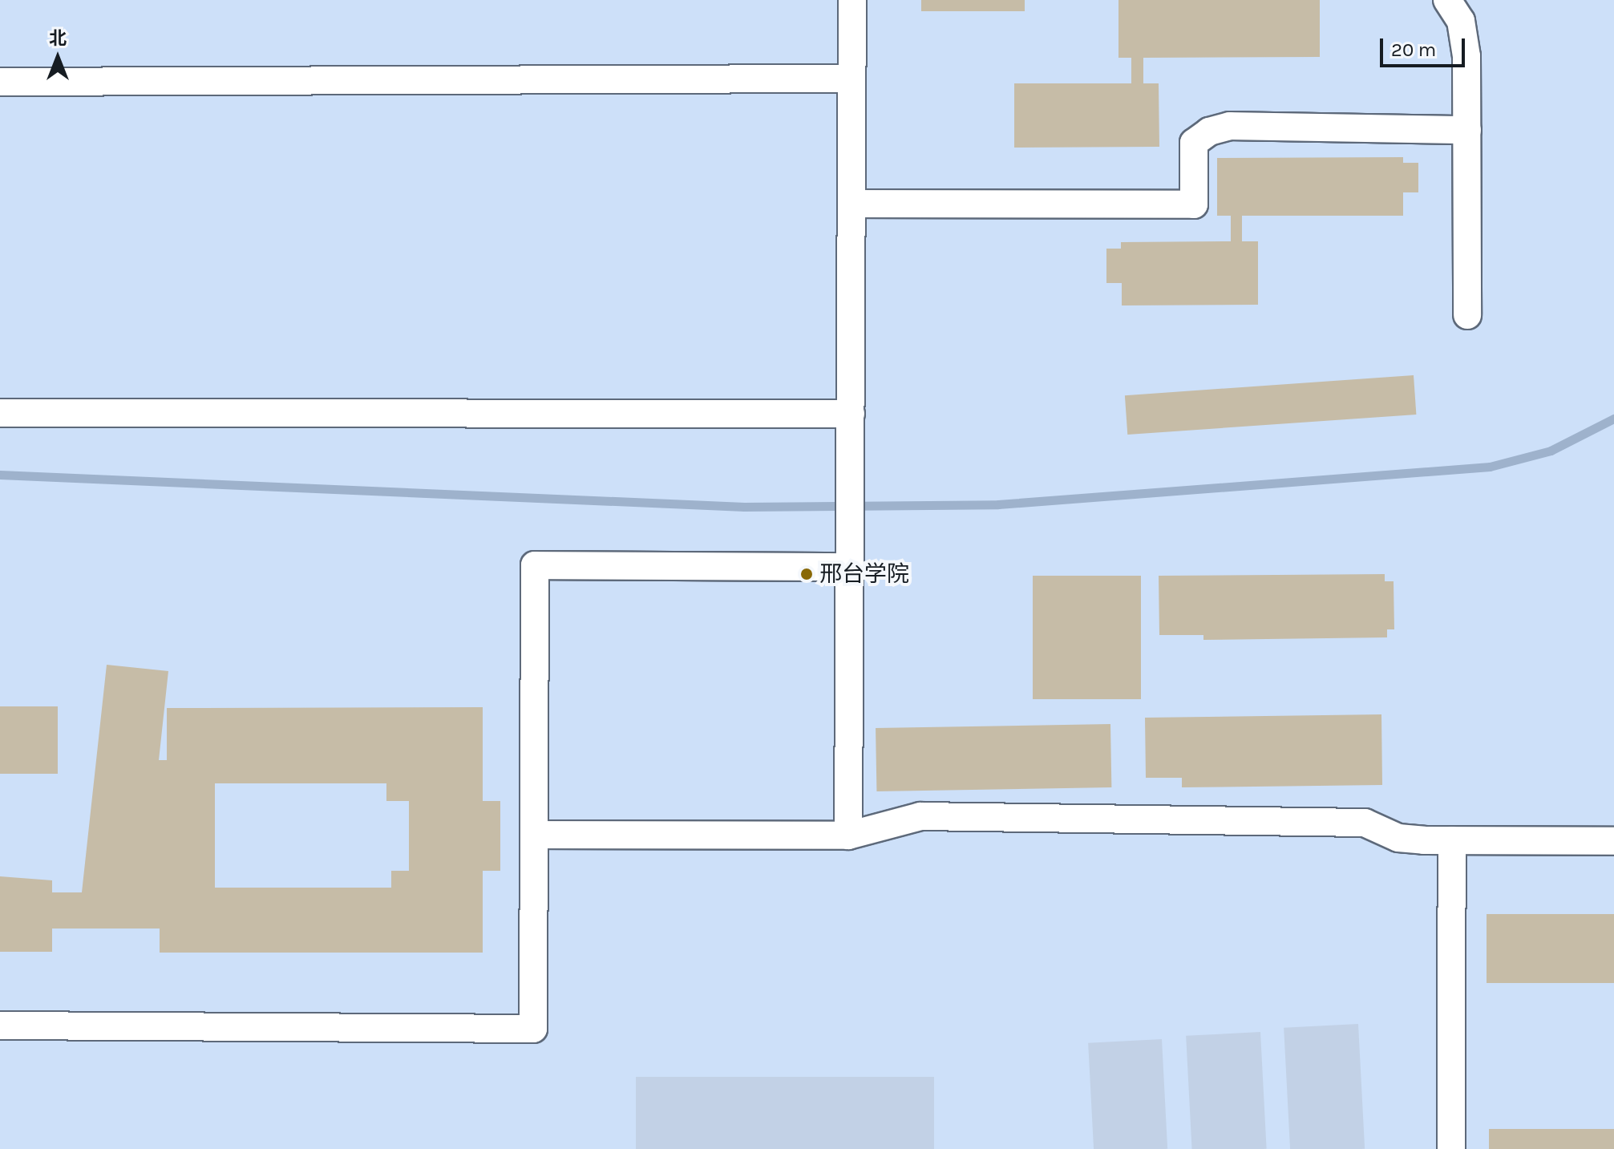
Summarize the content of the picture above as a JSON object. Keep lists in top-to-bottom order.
{
  "places": ["邢台学院"],
  "scale_bar": "20 m",
  "north": "top"
}
